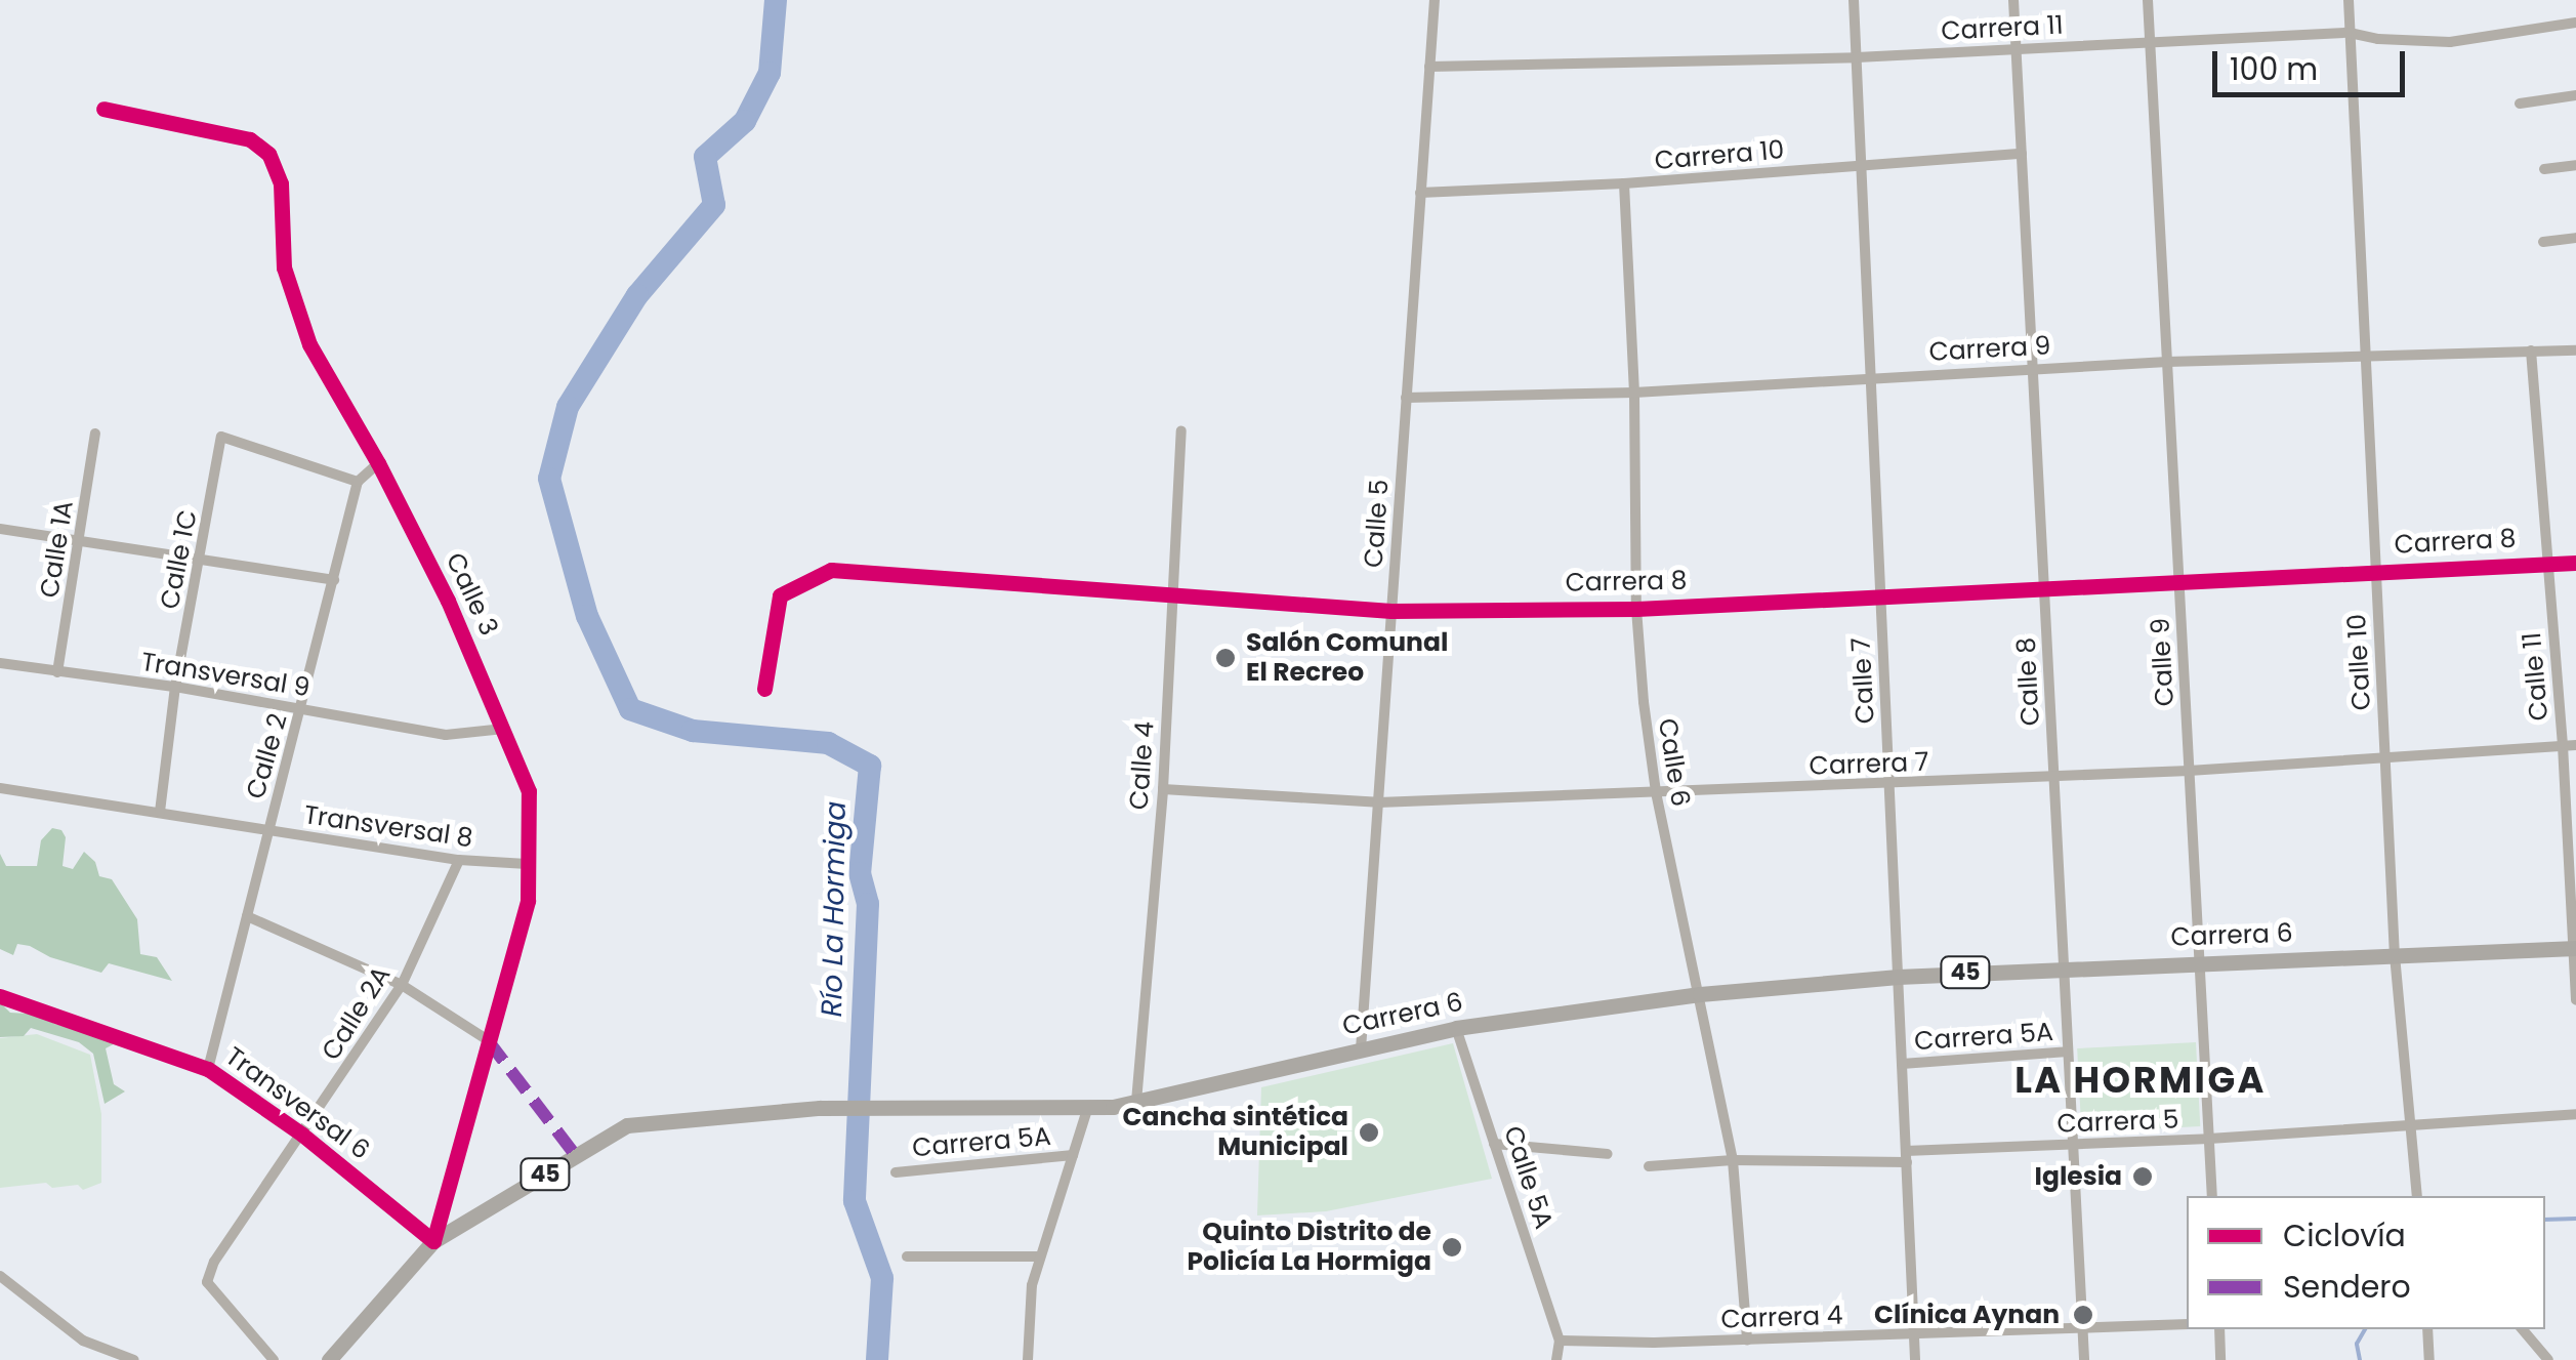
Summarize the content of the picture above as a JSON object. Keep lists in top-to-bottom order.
{
  "streets": {
    "main road": ["Carrera 6", "45"],
    "street": [
      "Carrera 11",
      "Carrera 10",
      "Carrera 9",
      "Calle 5",
      "Carrera 8",
      "Calle 1A",
      "Calle 1C",
      "Calle 3",
      "Calle 9",
      "Calle 10",
      "Transversal 9",
      "Calle 11",
      "Calle 7",
      "Calle 8",
      "Calle 2",
      "Calle 6",
      "Carrera 7",
      "Calle 4",
      "Transversal 8",
      "Calle 2A",
      "Carrera 5A",
      "Transversal 6",
      "Carrera 5",
      "Calle 5A",
      "Carrera 4"
    ]
  },
  "crossings": [
    ["Carrera 11", "Calle 5"],
    ["Carrera 11", "Calle 9"],
    ["Carrera 11", "Calle 10"],
    ["Carrera 11", "Calle 7"],
    ["Carrera 11", "Calle 8"],
    ["Carrera 10", "Calle 5"],
    ["Carrera 10", "Calle 7"],
    ["Carrera 10", "Calle 8"],
    ["Carrera 10", "Calle 6"],
    ["Carrera 9", "Calle 5"],
    ["Carrera 9", "Calle 9"],
    ["Carrera 9", "Calle 10"],
    ["Carrera 9", "Calle 11"],
    ["Carrera 9", "Calle 7"],
    ["Carrera 9", "Calle 8"],
    ["Carrera 9", "Calle 6"],
    ["Calle 5", "Carrera 8"],
    ["Calle 5", "Carrera 7"],
    ["Calle 5", "Carrera 6"],
    ["Carrera 8", "Calle 9"],
    ["Carrera 8", "Calle 10"],
    ["Carrera 8", "Calle 11"],
    ["Carrera 8", "Calle 7"],
    ["Carrera 8", "Calle 8"],
    ["Carrera 8", "Calle 6"],
    ["Carrera 8", "Calle 4"],
    ["Calle 1A", "Transversal 9"],
    ["Calle 1C", "Transversal 9"],
    ["Calle 1C", "Calle 2"],
    ["Calle 1C", "Transversal 8"],
    ["Calle 3", "Transversal 9"],
    ["Calle 3", "Transversal 8"],
    ["Calle 3", "Carrera 6"],
    ["Calle 3", "Transversal 6"],
    ["Calle 9", "Carrera 7"],
    ["Calle 9", "Carrera 6"],
    ["Calle 9", "Carrera 5"],
    ["Calle 10", "Carrera 7"],
    ["Calle 10", "Carrera 6"],
    ["Calle 10", "Carrera 5"],
    ["Transversal 9", "Calle 2"],
    ["Calle 11", "Carrera 7"],
    ["Calle 11", "Carrera 6"],
    ["Calle 7", "Carrera 7"],
    ["Calle 7", "Carrera 6"],
    ["Calle 7", "Carrera 5A"],
    ["Calle 7", "Carrera 5"],
    ["Calle 7", "Carrera 4"],
    ["Calle 8", "Carrera 7"],
    ["Calle 8", "Carrera 6"],
    ["Calle 8", "Carrera 5A"],
    ["Calle 8", "Carrera 5"],
    ["Calle 8", "Carrera 4"],
    ["Calle 2", "Transversal 8"],
    ["Calle 2", "Transversal 6"],
    ["Calle 6", "Carrera 7"],
    ["Calle 6", "Carrera 6"],
    ["Calle 6", "Carrera 5"],
    ["Calle 6", "Carrera 4"],
    ["Carrera 7", "Calle 4"],
    ["Calle 4", "Carrera 6"],
    ["Transversal 8", "Calle 2A"],
    ["Carrera 6", "Transversal 6"],
    ["Carrera 6", "Calle 5A"],
    ["Calle 2A", "Transversal 6"],
    ["Calle 5A", "Carrera 4"]
  ],
  "districts": ["LA HORMIGA"],
  "water": ["Río La Hormiga"],
  "places": [
    "Salón Comunal El Recreo",
    "Cancha sintética Municipal",
    "Iglesia",
    "Quinto Distrito de Policía La Hormiga",
    "Clínica Aynan"
  ],
  "legend": ["Ciclovía", "Sendero"],
  "scale_bar": "100 m"
}
